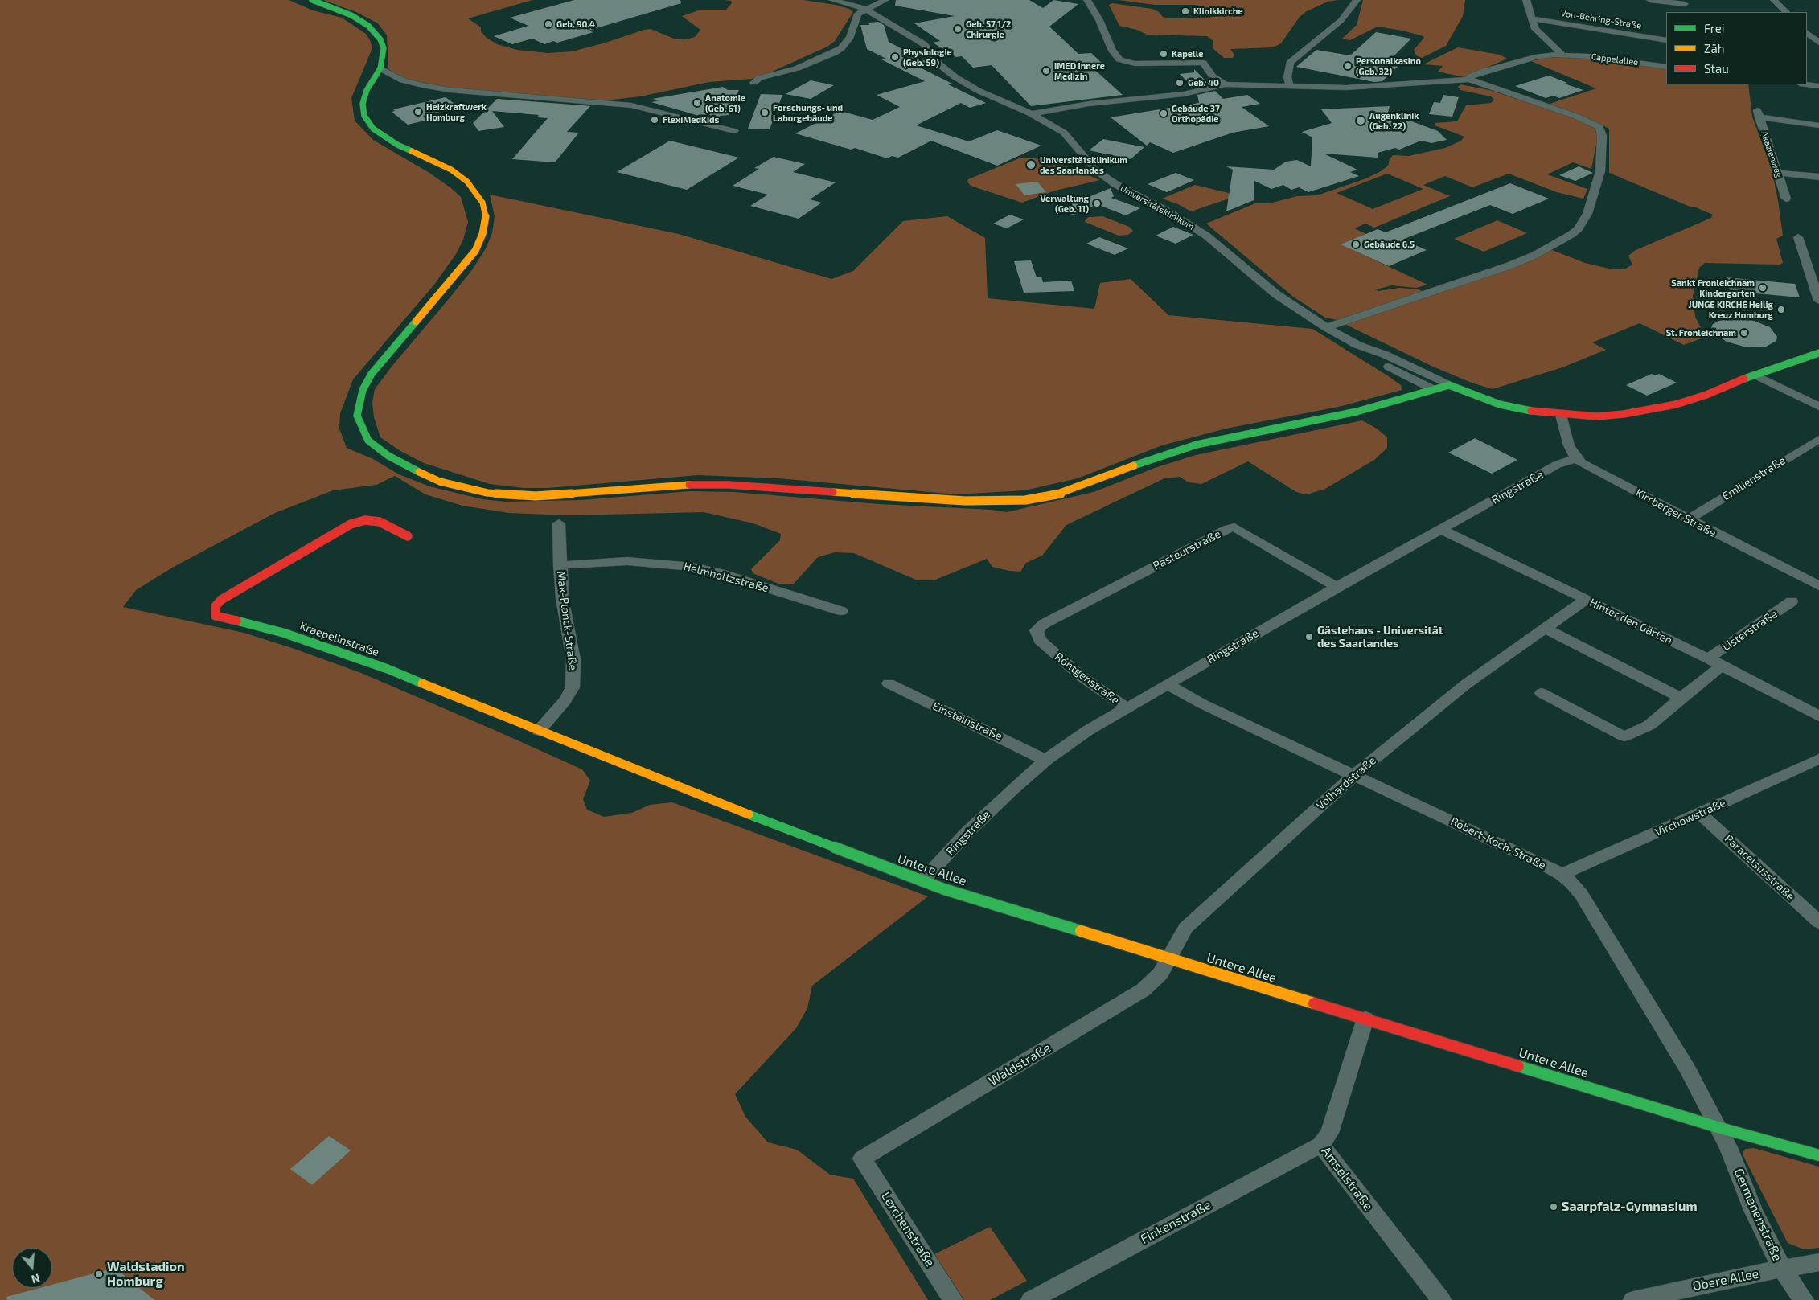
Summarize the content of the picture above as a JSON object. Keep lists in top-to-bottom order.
{
  "streets": {
    "street": [
      "Von-Behring-Straße",
      "Cappelallee",
      "Akazienweg",
      "Universitätsklinikum",
      "Emilienstraße",
      "Ringstraße",
      "Kirrberger Straße",
      "Pasteurstraße",
      "Helmholtzstraße",
      "Max-Planck-Straße",
      "Hinter den Gärten",
      "Listerstraße",
      "Kraepelinstraße",
      "Röntgenstraße",
      "Einsteinstraße",
      "Volhardstraße",
      "Virchowstraße",
      "Robert-Koch-Straße",
      "Paracelsusstraße",
      "Untere Allee",
      "Waldstraße",
      "Amselstraße",
      "Germanenstraße",
      "Finkenstraße",
      "Lerchenstraße",
      "Obere Allee"
    ]
  },
  "crossings": [
    ["Emilienstraße", "Kirrberger Straße"],
    ["Ringstraße", "Kirrberger Straße"],
    ["Ringstraße", "Pasteurstraße"],
    ["Ringstraße", "Hinter den Gärten"],
    ["Ringstraße", "Röntgenstraße"],
    ["Ringstraße", "Einsteinstraße"],
    ["Ringstraße", "Robert-Koch-Straße"],
    ["Ringstraße", "Untere Allee"],
    ["Pasteurstraße", "Röntgenstraße"],
    ["Helmholtzstraße", "Max-Planck-Straße"],
    ["Max-Planck-Straße", "Kraepelinstraße"],
    ["Hinter den Gärten", "Listerstraße"],
    ["Hinter den Gärten", "Volhardstraße"],
    ["Kraepelinstraße", "Untere Allee"],
    ["Volhardstraße", "Robert-Koch-Straße"],
    ["Volhardstraße", "Untere Allee"],
    ["Volhardstraße", "Waldstraße"],
    ["Virchowstraße", "Robert-Koch-Straße"],
    ["Virchowstraße", "Paracelsusstraße"],
    ["Robert-Koch-Straße", "Untere Allee"],
    ["Robert-Koch-Straße", "Germanenstraße"],
    ["Untere Allee", "Waldstraße"],
    ["Untere Allee", "Amselstraße"],
    ["Untere Allee", "Germanenstraße"],
    ["Waldstraße", "Lerchenstraße"],
    ["Amselstraße", "Finkenstraße"],
    ["Germanenstraße", "Obere Allee"]
  ],
  "places": [
    "Klinikkirche",
    "Geb. 90.4",
    "Geb. 57 1/2 Chirurgie",
    "Kapelle",
    "Physiologie (Geb. 59)",
    "Personalkasino (Geb. 32)",
    "IMED Innere Medizin",
    "Geb. 40",
    "Anatomie (Geb. 61)",
    "Heizkraftwerk Homburg",
    "Forschungs- und Laborgebäude",
    "Gebäude 37 Orthopädie",
    "FlexiMedKids",
    "Augenklinik (Geb. 22)",
    "Universitätsklinikum des Saarlandes",
    "Verwaltung (Geb. 11)",
    "Gebäude 6.5",
    "Sankt Fronleichnam Kindergarten",
    "JUNGE KIRCHE Heilig Kreuz Homburg",
    "St. Fronleichnam",
    "Gästehaus - Universität des Saarlandes",
    "Saarpfalz-Gymnasium",
    "Waldstadion Homburg"
  ],
  "legend": ["Frei", "Zäh", "Stau"],
  "north": "bottom"
}
